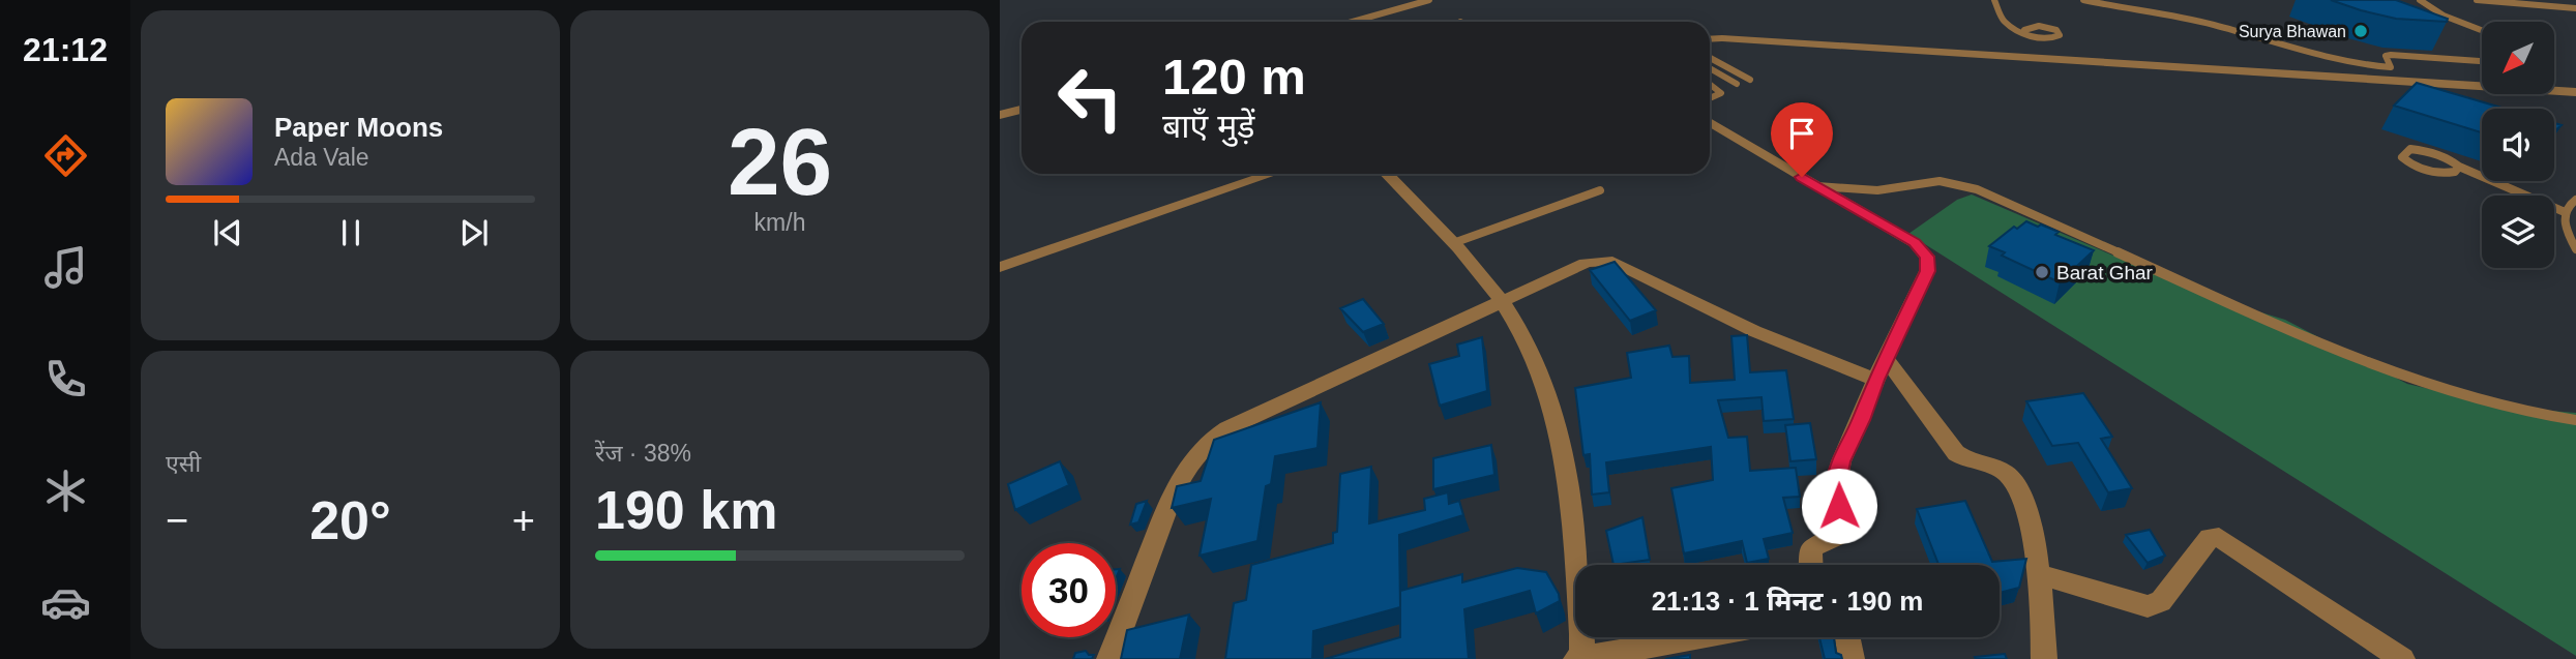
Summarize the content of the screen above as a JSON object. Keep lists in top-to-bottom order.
{
  "places": ["Surya Bhawan", "Barat Ghar"],
  "north": "bottom left",
  "page": {
    "tabs": "21:12",
    "tile": [
      ["26", "km/h"],
      "एसी",
      ["रेंज · 38%", "190 km"]
    ],
    "turn": ["120 m", "बाएँ मुड़ें"],
    "song": ["Paper Moons", "Ada Vale"],
    "heat": ["−", "20°", "+"],
    "limit": "30",
    "trip": "21:13 · 1 मिनट · 190 m"
  }
}
